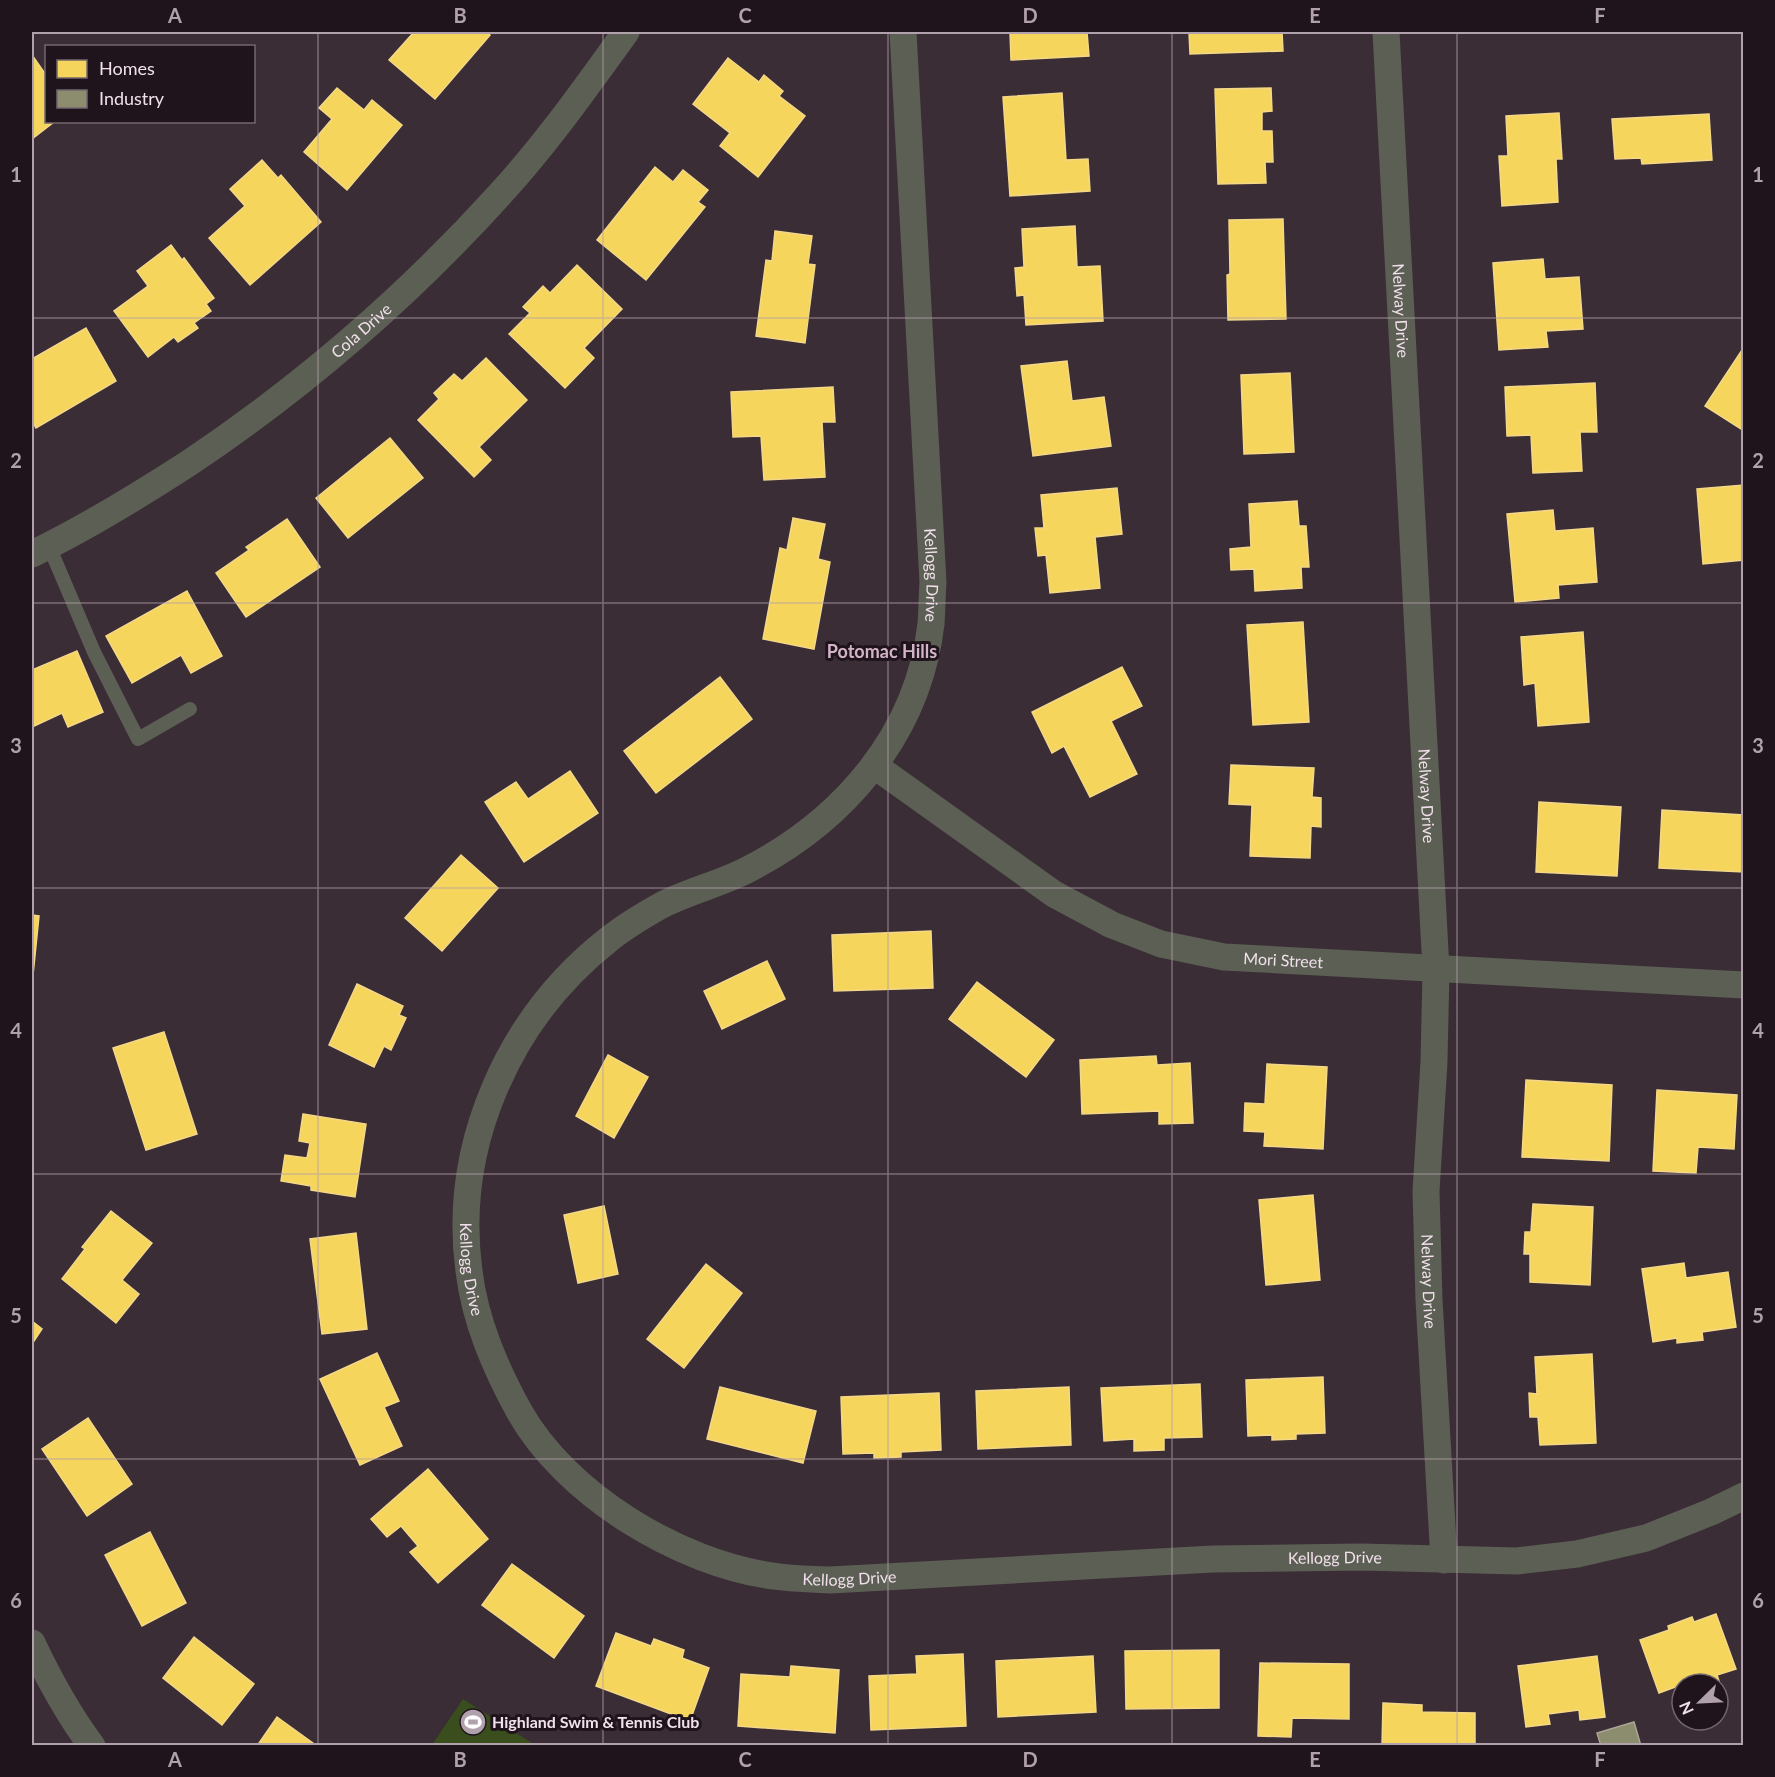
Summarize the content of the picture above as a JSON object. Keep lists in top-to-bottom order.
{
  "streets": {
    "street": [
      "Nelway Drive",
      "Cola Drive",
      "Kellogg Drive",
      "Mori Street"
    ]
  },
  "crossings": [
    ["Nelway Drive", "Kellogg Drive"],
    ["Nelway Drive", "Mori Street"],
    ["Kellogg Drive", "Mori Street"]
  ],
  "districts": ["Potomac Hills"],
  "places": {
    "sports": ["Highland Swim & Tennis Club"]
  },
  "legend": ["Homes", "Industry"],
  "north": "bottom left",
  "grid": {
    "columns": [
      "A",
      "B",
      "C",
      "D",
      "E",
      "F"
    ],
    "rows": [
      "1",
      "2",
      "3",
      "4",
      "5",
      "6"
    ]
  }
}
